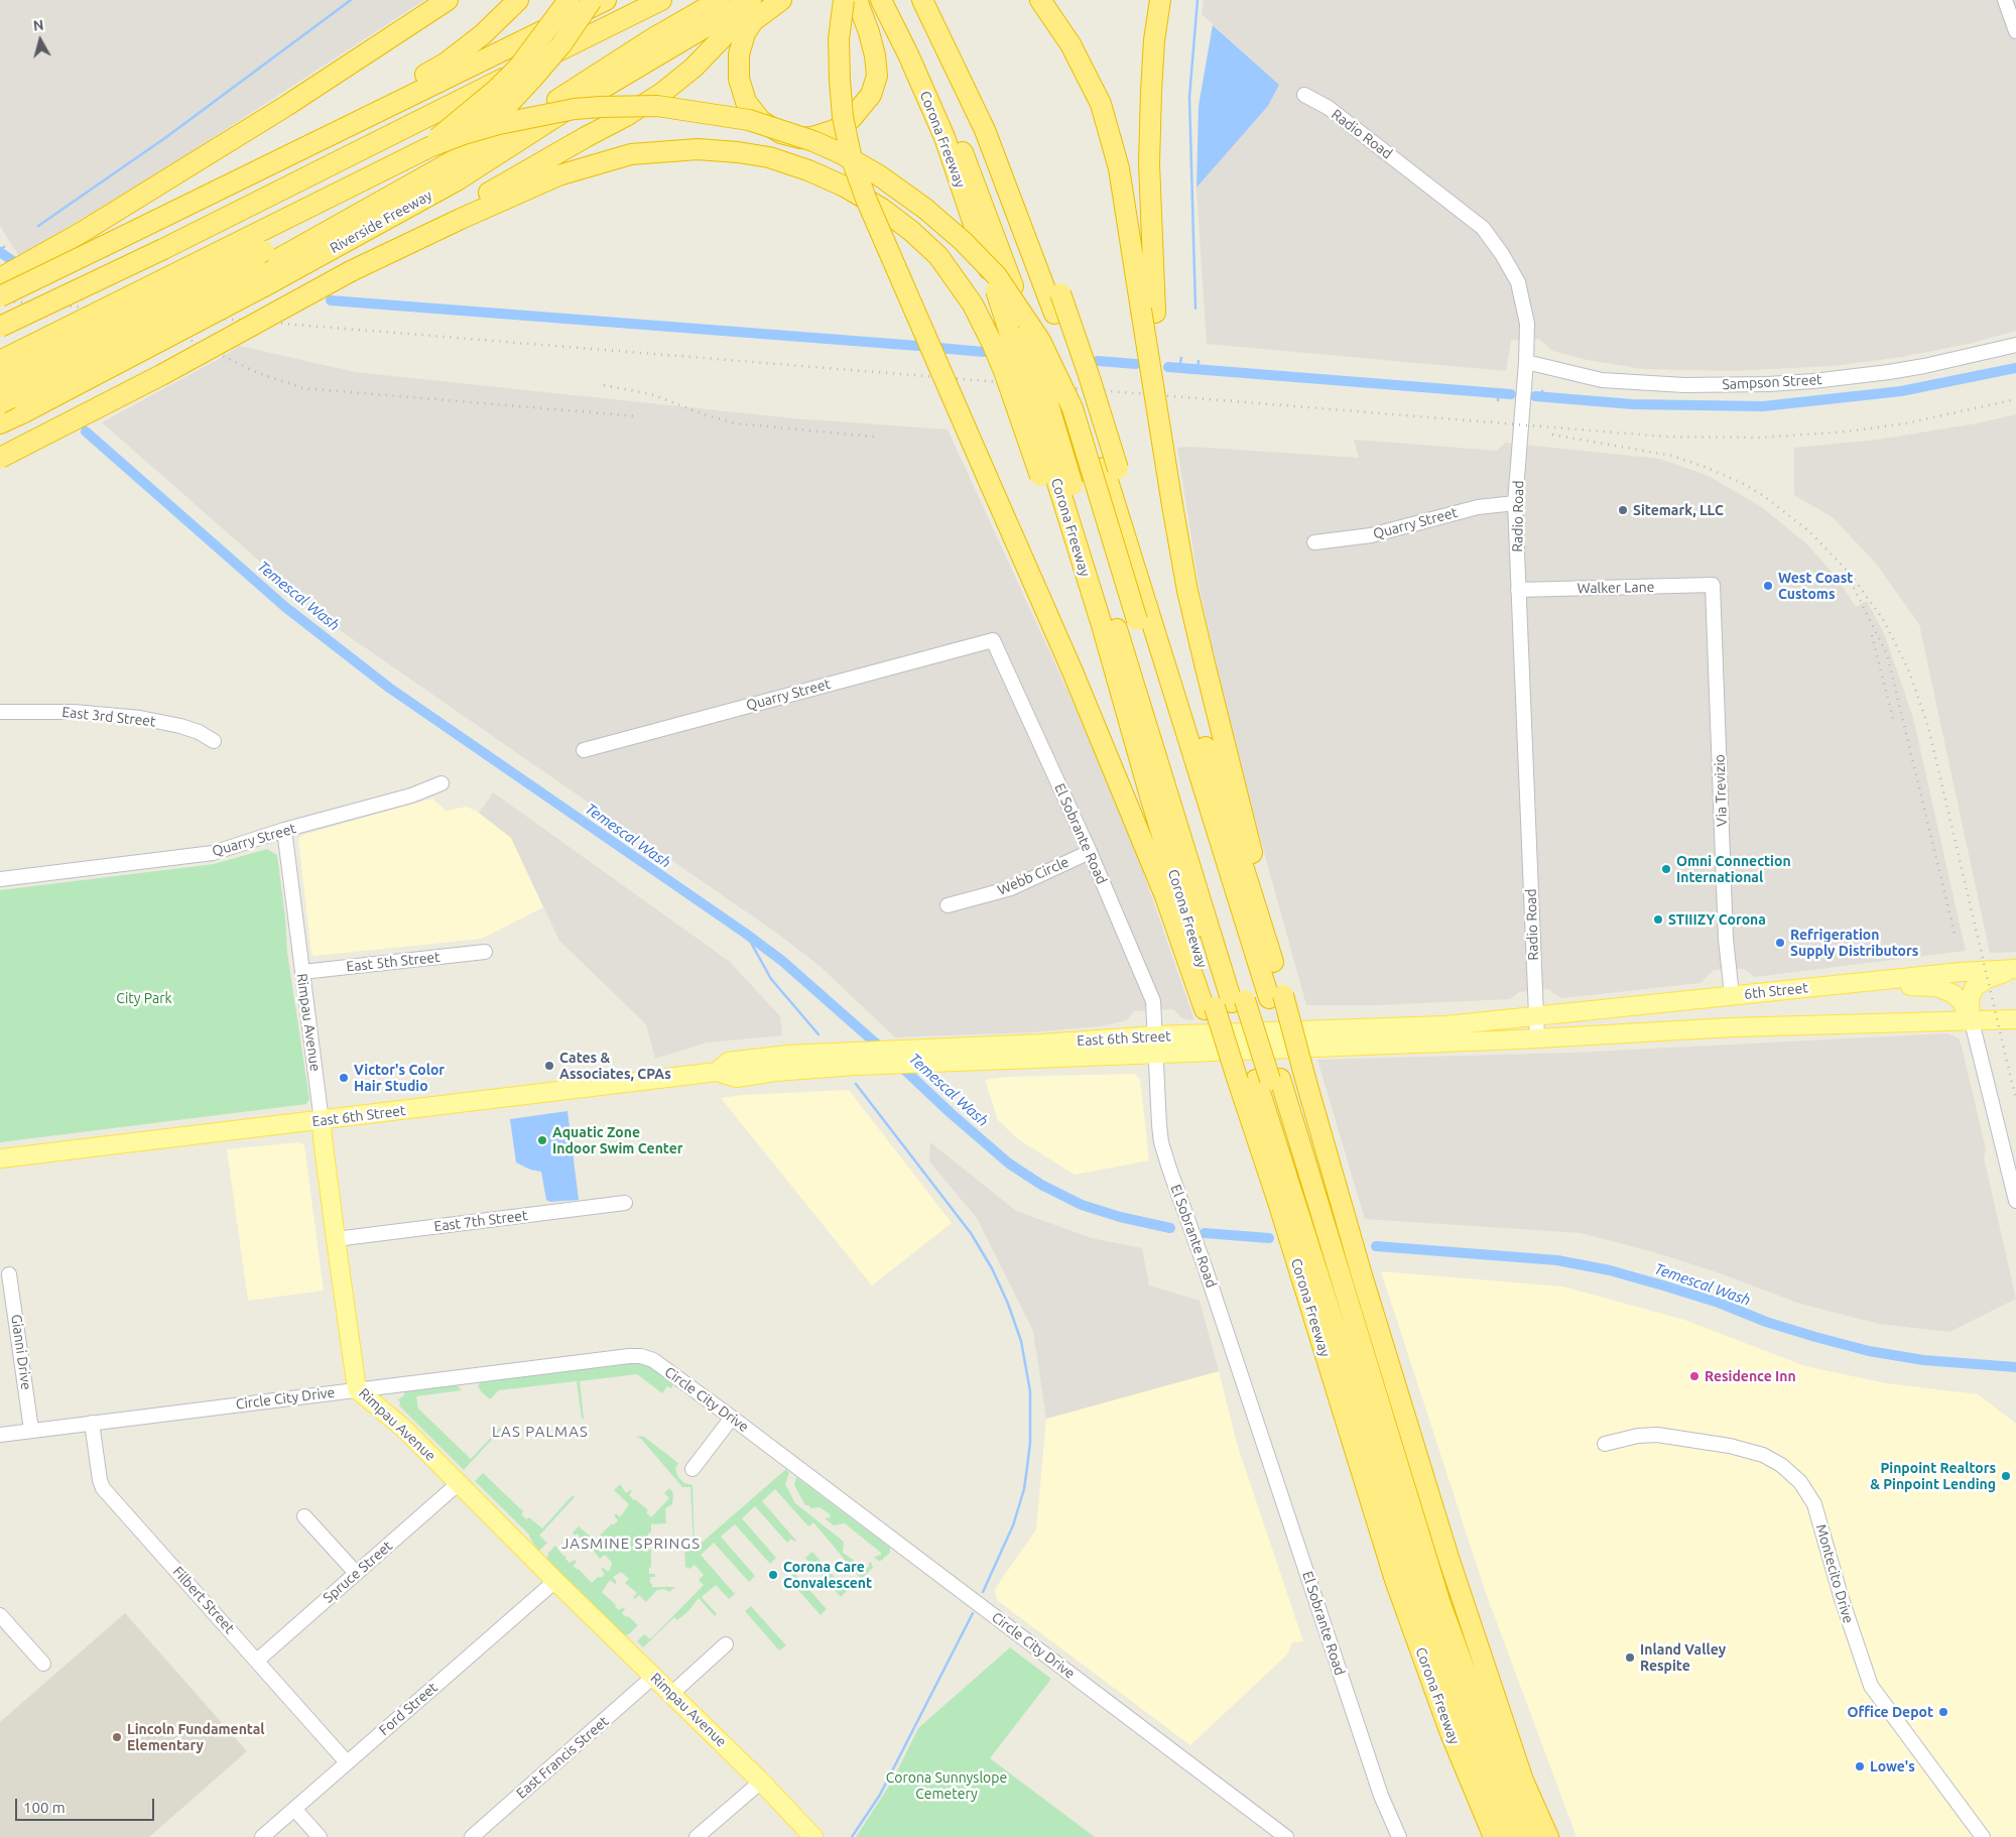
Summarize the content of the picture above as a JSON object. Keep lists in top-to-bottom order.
{
  "streets": {
    "highway": ["Corona Freeway", "Riverside Freeway"],
    "main road": ["6th Street", "Rimpau Avenue", "East 6th Street"],
    "street": [
      "Radio Road",
      "Sampson Street",
      "Quarry Street",
      "Walker Lane",
      "East 3rd Street",
      "Via Trevizio",
      "El Sobrante Road",
      "Webb Circle",
      "East 5th Street",
      "East 7th Street",
      "Gianni Drive",
      "Circle City Drive",
      "Spruce Street",
      "Montecito Drive",
      "Filbert Street",
      "Ford Street",
      "East Francis Street"
    ]
  },
  "crossings": [
    ["Radio Road", "Sampson Street"],
    ["Radio Road", "Quarry Street"],
    ["Radio Road", "Walker Lane"],
    ["Radio Road", "6th Street"],
    ["Radio Road", "East 6th Street"],
    ["Quarry Street", "El Sobrante Road"],
    ["Quarry Street", "Rimpau Avenue"],
    ["Walker Lane", "Via Trevizio"],
    ["Via Trevizio", "6th Street"],
    ["El Sobrante Road", "Webb Circle"],
    ["El Sobrante Road", "East 6th Street"],
    ["East 5th Street", "Rimpau Avenue"],
    ["6th Street", "East 6th Street"],
    ["Rimpau Avenue", "East 6th Street"],
    ["Rimpau Avenue", "East 7th Street"],
    ["Rimpau Avenue", "Circle City Drive"],
    ["Rimpau Avenue", "Spruce Street"],
    ["Rimpau Avenue", "Ford Street"],
    ["Rimpau Avenue", "East Francis Street"],
    ["Gianni Drive", "Circle City Drive"],
    ["Circle City Drive", "Filbert Street"],
    ["Spruce Street", "Filbert Street"],
    ["Filbert Street", "Ford Street"]
  ],
  "districts": ["LAS PALMAS", "JASMINE SPRINGS"],
  "water": ["Temescal Wash"],
  "parks": ["City Park", "Corona Sunnyslope Cemetery"],
  "places": [
    "Sitemark, LLC",
    "West Coast Customs",
    "Omni Connection International",
    "STIIIZY Corona",
    "Refrigeration Supply Distributors",
    "Cates & Associates, CPAs",
    "Victor's Color Hair Studio",
    "Aquatic Zone Indoor Swim Center",
    "Residence Inn",
    "Pinpoint Realtors & Pinpoint Lending",
    "Corona Care Convalescent",
    "Inland Valley Respite",
    "Office Depot",
    "Lincoln Fundamental Elementary",
    "Lowe's"
  ],
  "scale_bar": "100 m",
  "north": "top"
}
